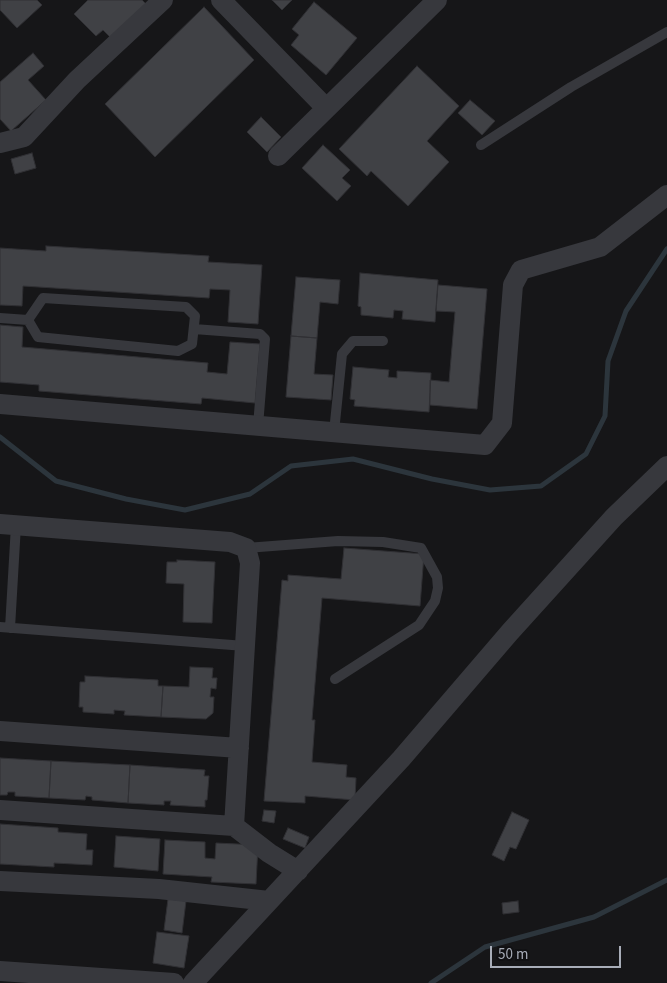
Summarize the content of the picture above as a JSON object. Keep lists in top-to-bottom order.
{
  "scale_bar": "50 m"
}
